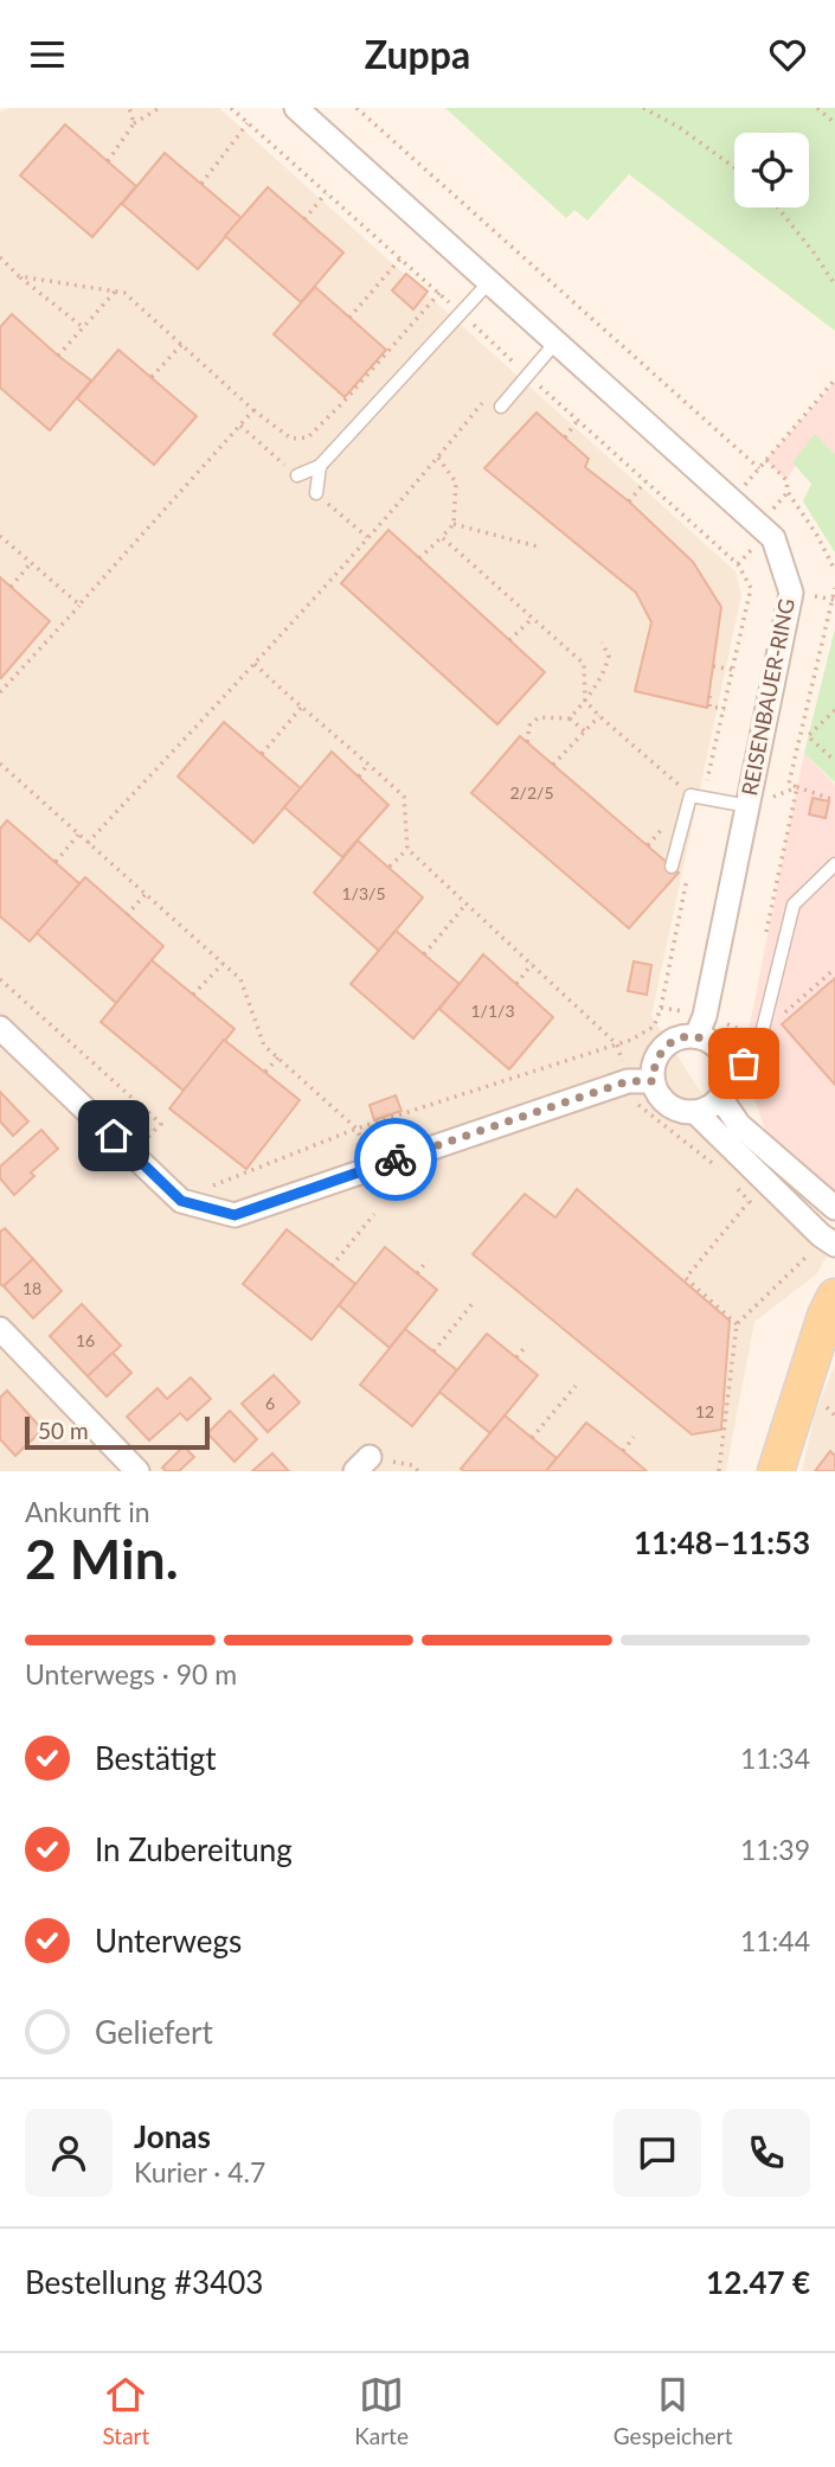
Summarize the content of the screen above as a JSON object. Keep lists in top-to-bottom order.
{
  "streets": {
    "street": ["REISENBAUER-RING"]
  },
  "house_numbers": [
    "2/2/5",
    "1/3/5",
    "1/1/3",
    "18",
    "16",
    "6",
    "12"
  ],
  "scale_bar": "50 m",
  "page": {
    "header": "Zuppa",
    "scale": "50 m",
    "heading": ["2 Min.", "Ankunft in", "11:48–11:53"],
    "panel": [
      "Jonas",
      "Kurier · 4.7",
      "Bestellung #3403",
      "12.47 €"
    ],
    "bar": "Unterwegs · 90 m",
    "list": [
      ["Bestätigt", "11:34"],
      ["In Zubereitung", "11:39"],
      ["Unterwegs", "11:44"],
      "Geliefert"
    ],
    "tabs": ["Start", "Karte", "Gespeichert"]
  }
}
